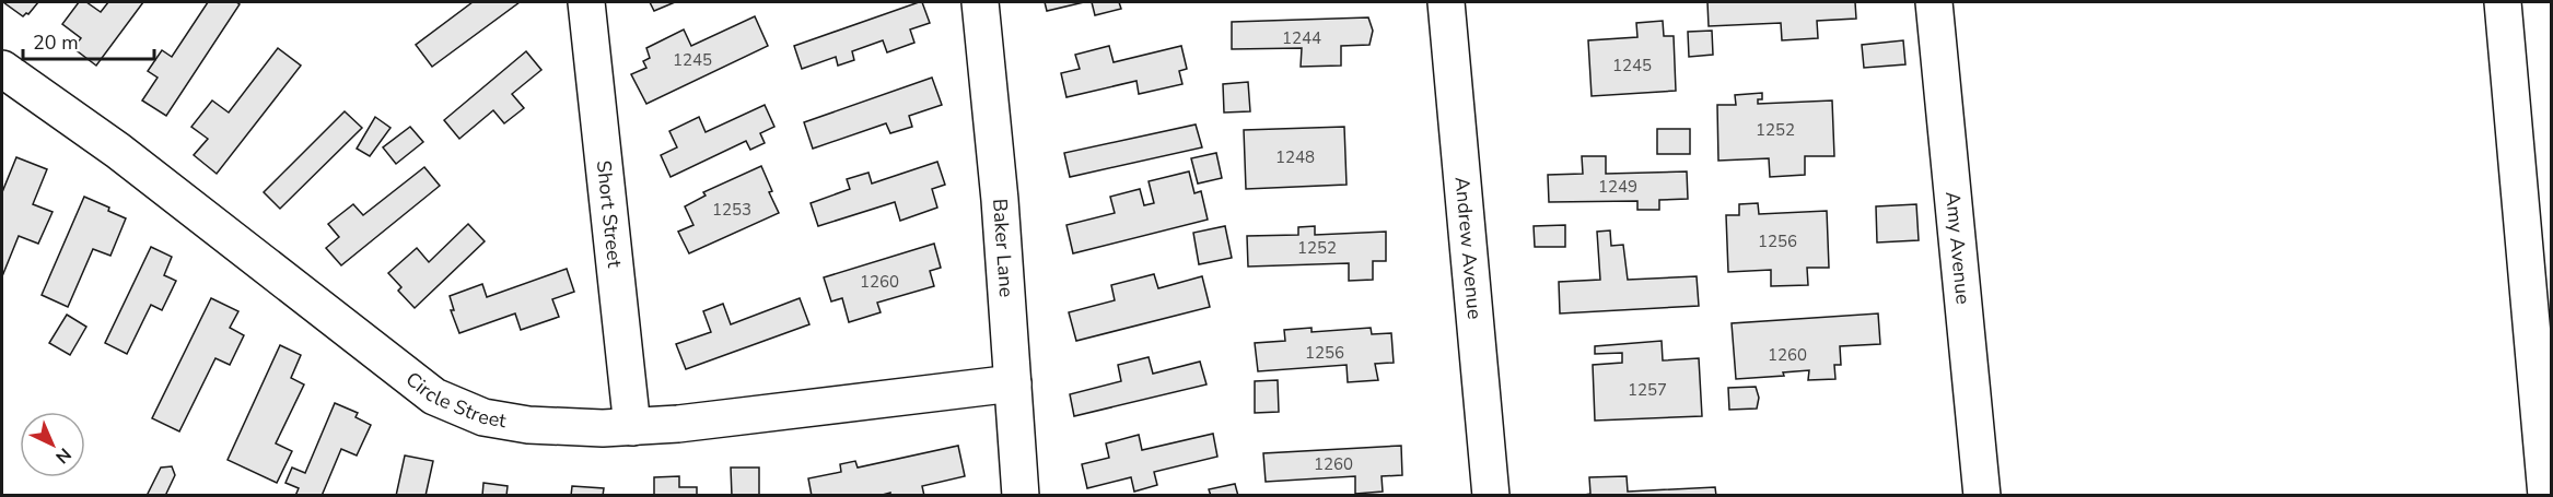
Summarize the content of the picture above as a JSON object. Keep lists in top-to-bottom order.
{
  "streets": {
    "street": [
      "Short Street",
      "Baker Lane",
      "Andrew Avenue",
      "Amy Avenue",
      "Circle Street"
    ]
  },
  "crossings": [
    ["Short Street", "Circle Street"],
    ["Baker Lane", "Circle Street"]
  ],
  "house_numbers": [
    "1244",
    "1245",
    "1245",
    "1252",
    "1248",
    "1249",
    "1253",
    "1256",
    "1252",
    "1260",
    "1256",
    "1260",
    "1257",
    "1260"
  ],
  "scale_bar": "20 m",
  "north": "bottom right"
}
